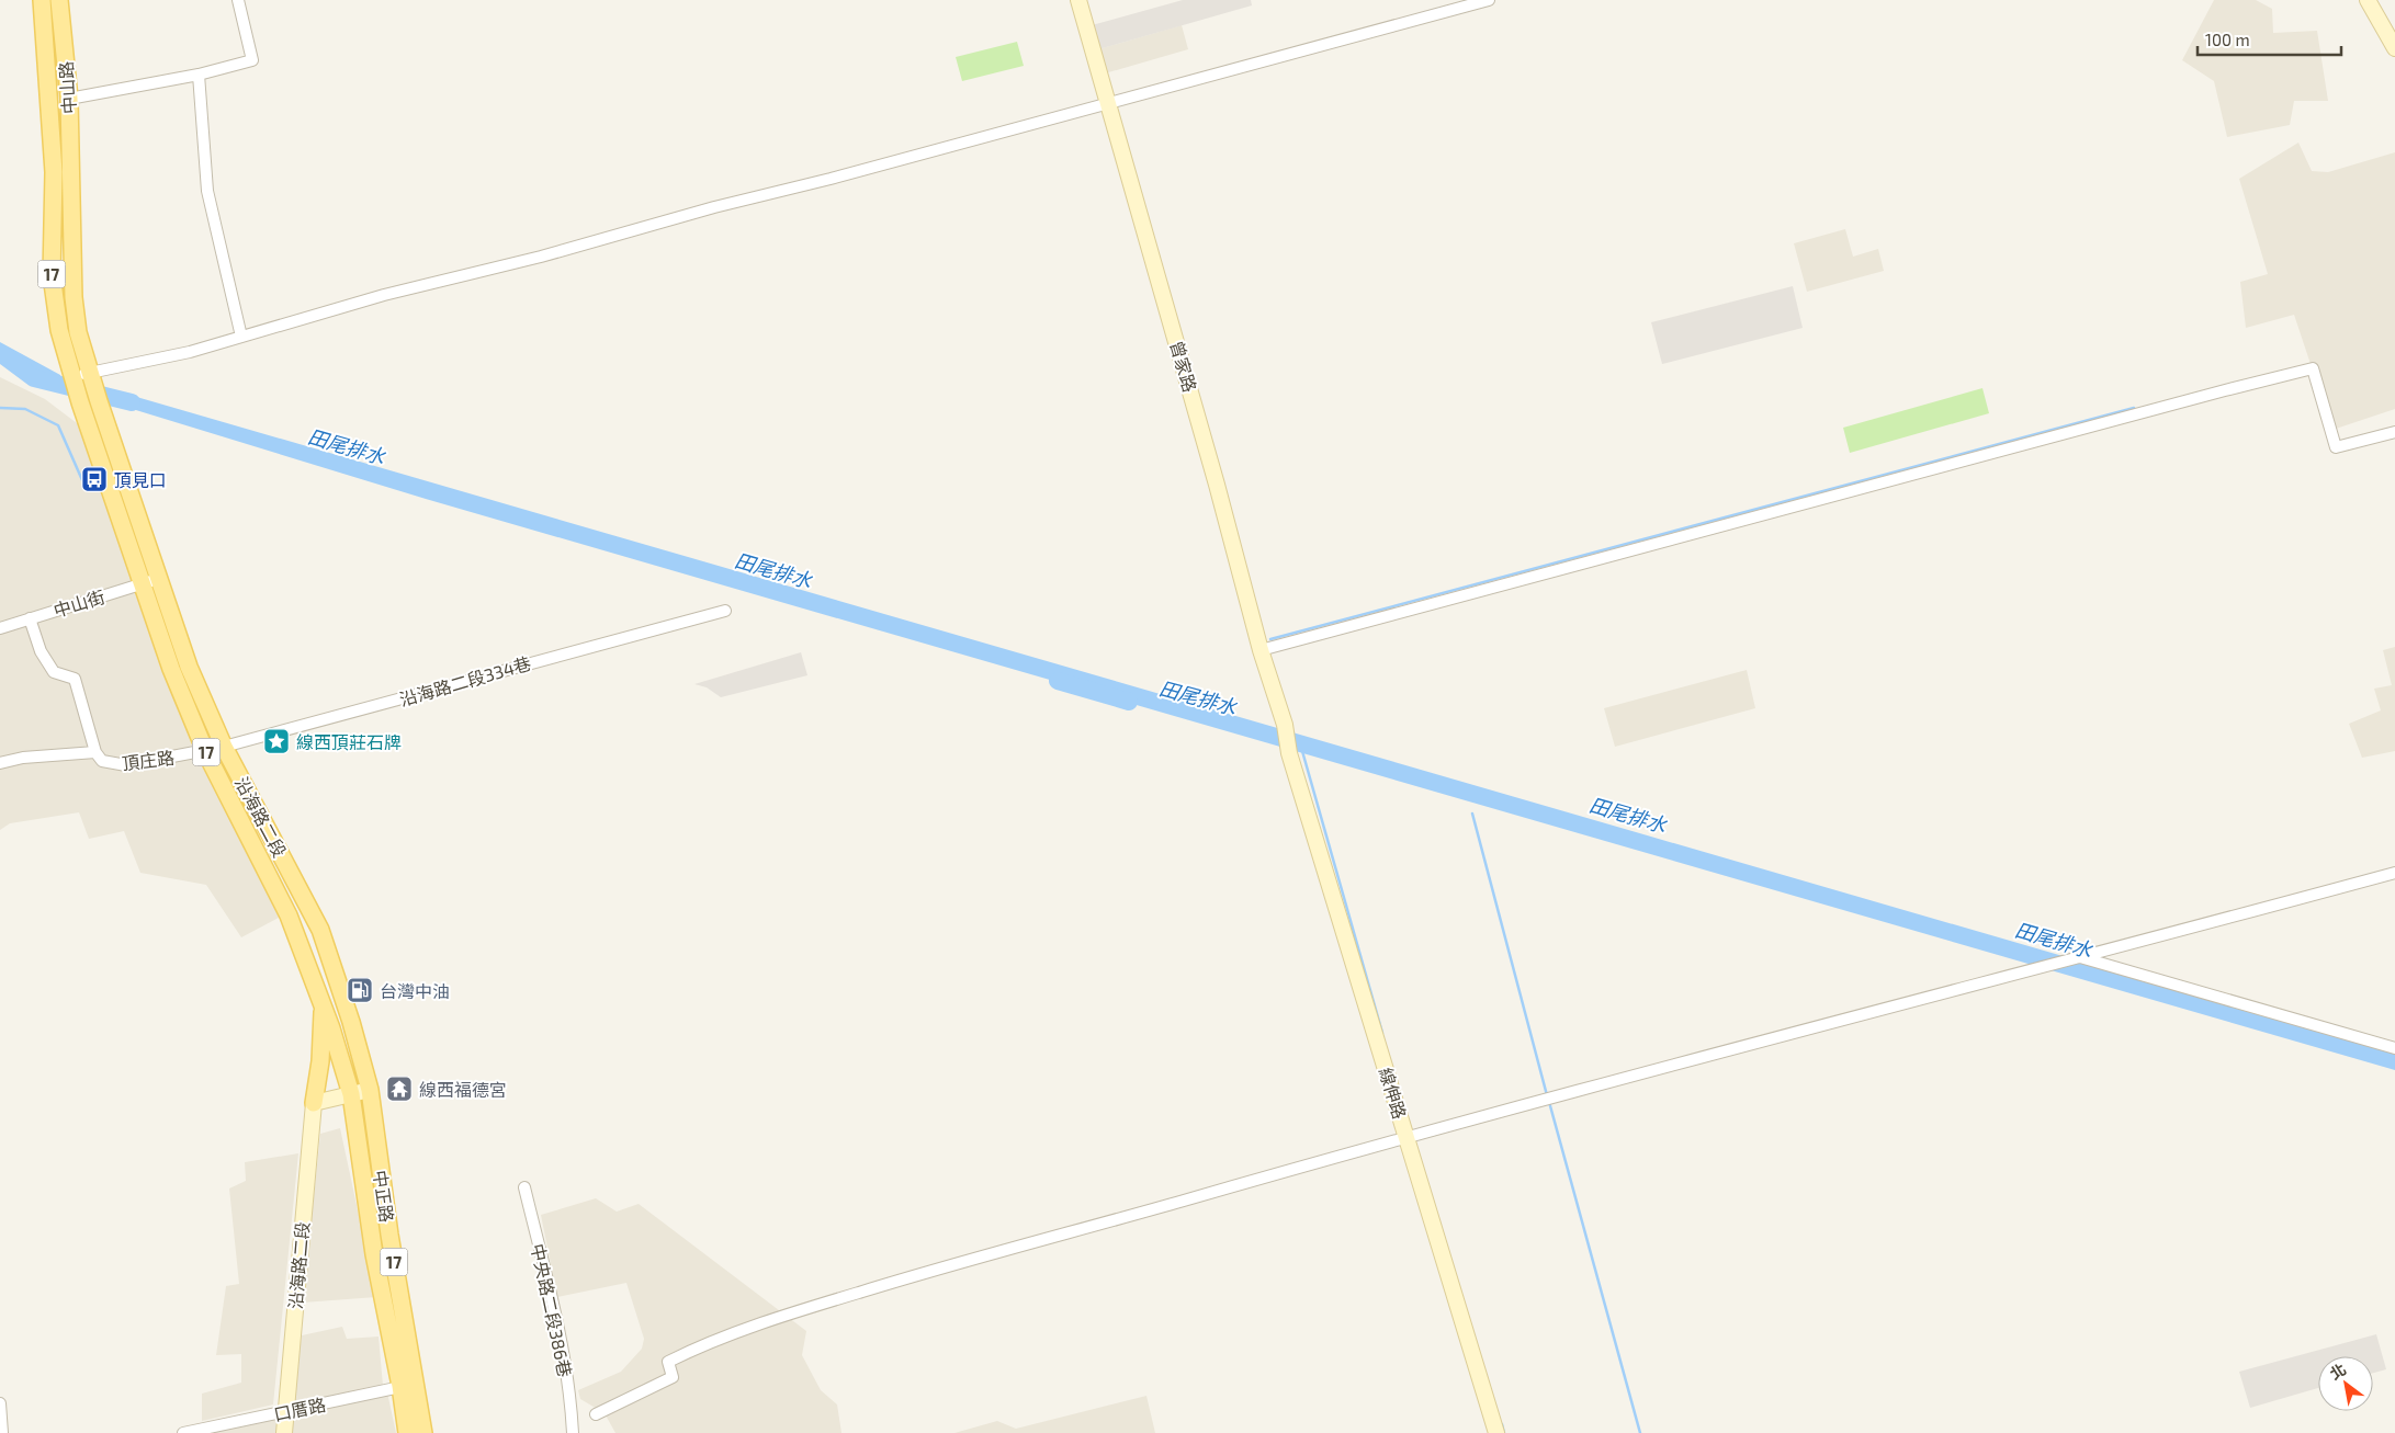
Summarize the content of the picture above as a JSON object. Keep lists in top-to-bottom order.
{
  "streets": {
    "main road": [
      "中山路",
      "17",
      "沿海路二段",
      "中正路"
    ],
    "street": [
      "曾家路",
      "中山街",
      "沿海路二段334巷",
      "頂庄路",
      "線伸路",
      "中央路二段386巷",
      "口厝路"
    ]
  },
  "crossings": [
    ["中山路", "沿海路二段"],
    ["曾家路", "線伸路"],
    ["中山街", "沿海路二段"],
    ["沿海路二段334巷", "頂庄路"],
    ["沿海路二段334巷", "沿海路二段"],
    ["頂庄路", "沿海路二段"],
    ["沿海路二段", "中正路"],
    ["沿海路二段", "口厝路"],
    ["中正路", "口厝路"]
  ],
  "water": ["田尾排水"],
  "places": {
    "bus stop": ["頂見口"],
    "place": ["線西頂莊石牌"],
    "fuel station": ["台灣中油"],
    "temple": ["線西福德宮"]
  },
  "scale_bar": "100 m",
  "north": "top left"
}
